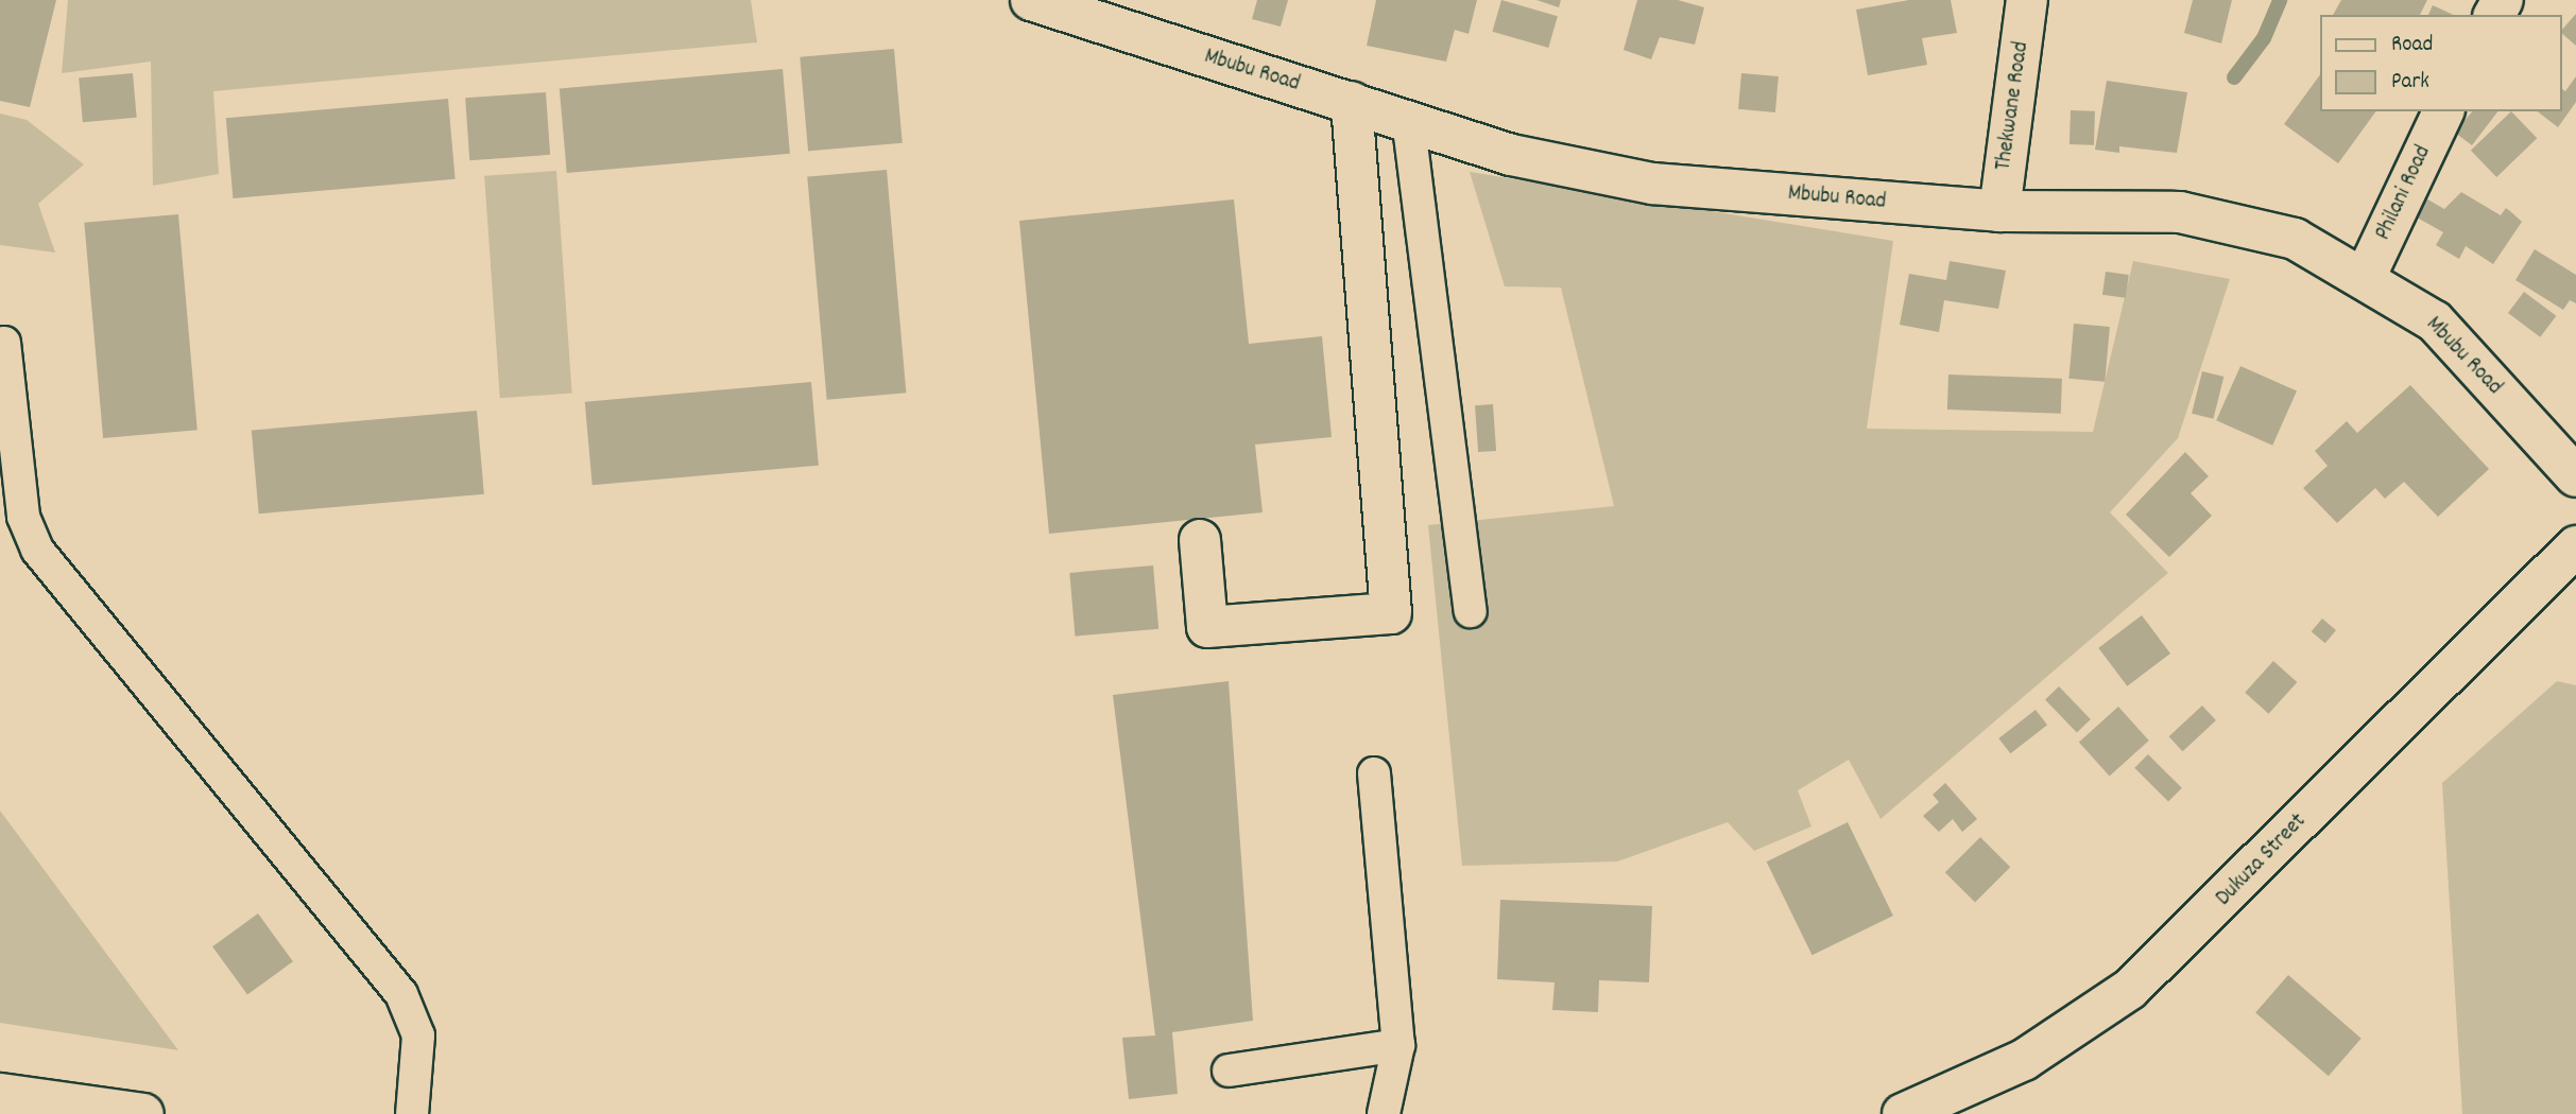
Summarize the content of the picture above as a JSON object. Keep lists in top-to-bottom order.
{
  "streets": {
    "street": [
      "Mbubu Road",
      "Thekwane Road",
      "Philani Road",
      "Dukuza Street"
    ]
  },
  "crossings": [
    ["Mbubu Road", "Thekwane Road"],
    ["Mbubu Road", "Philani Road"]
  ],
  "legend": ["Road", "Park"]
}
